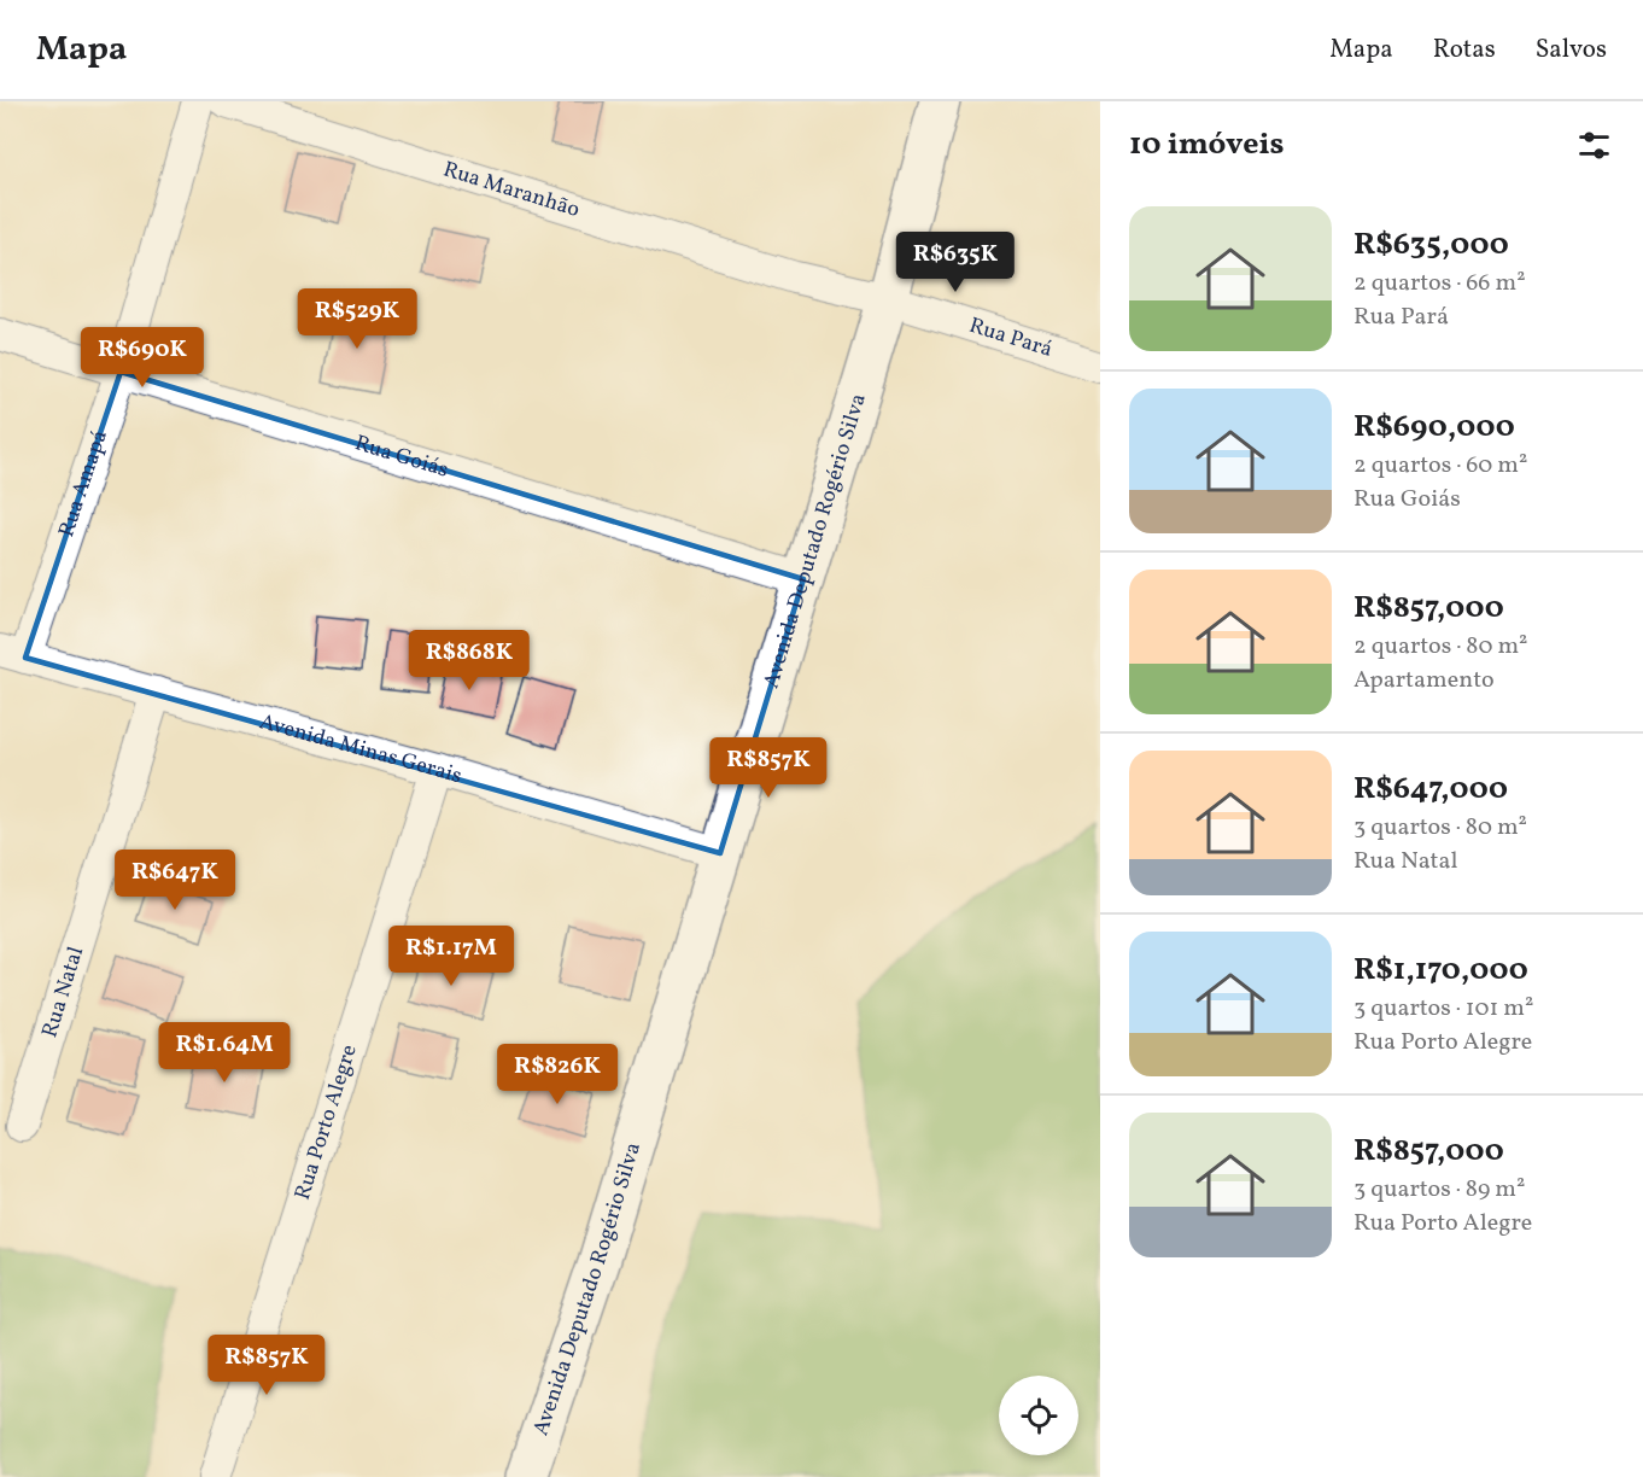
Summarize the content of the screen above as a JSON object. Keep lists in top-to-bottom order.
{
  "streets": {
    "main road": ["Avenida Deputado Rogério Silva"],
    "street": [
      "Rua Maranhão",
      "Rua Pará",
      "Rua Goiás",
      "Rua Amapá",
      "Avenida Minas Gerais",
      "Rua Natal",
      "Rua Porto Alegre"
    ]
  },
  "crossings": [
    ["Rua Maranhão", "Rua Pará"],
    ["Rua Pará", "Avenida Deputado Rogério Silva"],
    ["Rua Goiás", "Rua Amapá"],
    ["Rua Goiás", "Avenida Deputado Rogério Silva"],
    ["Rua Amapá", "Avenida Minas Gerais"],
    ["Avenida Deputado Rogério Silva", "Avenida Minas Gerais"],
    ["Avenida Minas Gerais", "Rua Natal"],
    ["Avenida Minas Gerais", "Rua Porto Alegre"]
  ],
  "page": {
    "header": "Mapa",
    "nav": ["Mapa", "Rotas", "Salvos"],
    "heading": "10 imóveis",
    "list": [
      {
        "name": "R$635,000",
        "note": "2 quartos · 66 m² · Rua Pará"
      },
      {
        "name": "R$690,000",
        "note": "2 quartos · 60 m² · Rua Goiás"
      },
      {
        "name": "R$857,000",
        "note": "2 quartos · 80 m² · Apartamento"
      },
      {
        "name": "R$647,000",
        "note": "3 quartos · 80 m² · Rua Natal"
      },
      {
        "name": "R$1,170,000",
        "note": "3 quartos · 101 m² · Rua Porto Alegre"
      },
      {
        "name": "R$857,000",
        "note": "3 quartos · 89 m² · Rua Porto Alegre"
      }
    ],
    "price": [
      "R$635K",
      "R$529K",
      "R$690K",
      "R$868K",
      "R$857K",
      "R$647K",
      "R$1.17M",
      "R$1.64M",
      "R$826K",
      "R$857K"
    ]
  }
}
